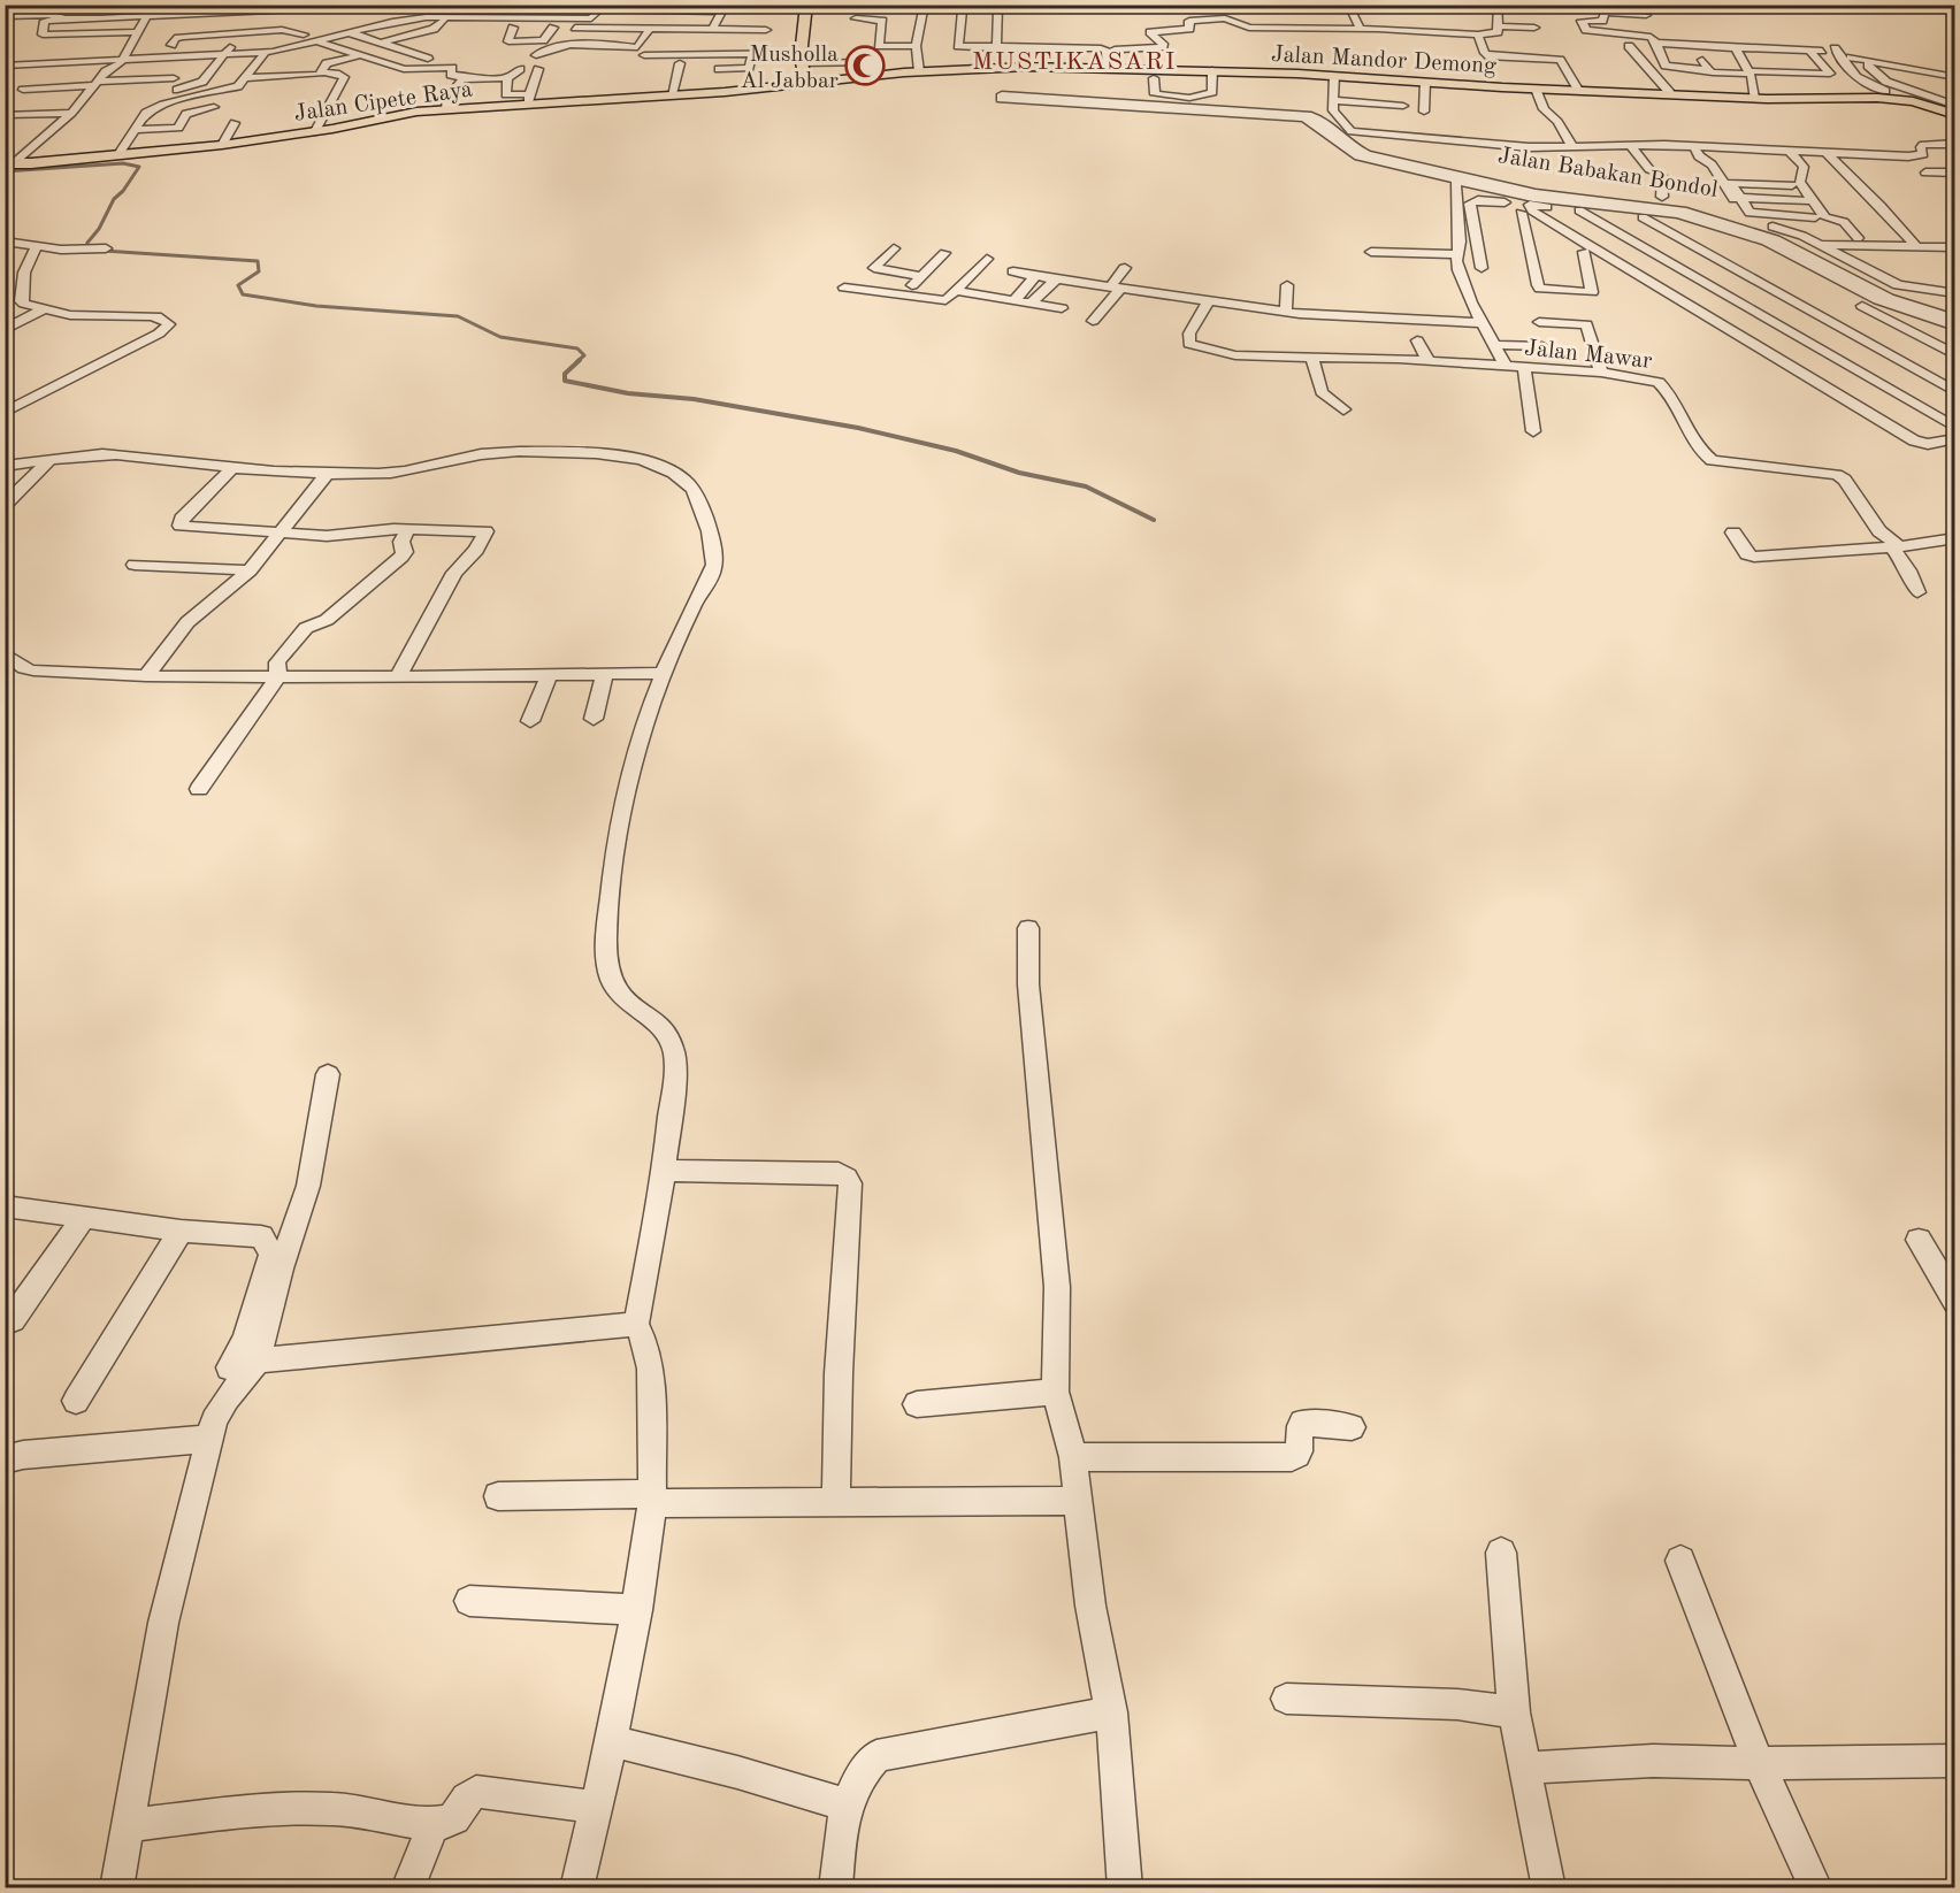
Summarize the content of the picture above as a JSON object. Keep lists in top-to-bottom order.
{
  "streets": {
    "main road": ["Jalan Mandor Demong", "Jalan Cipete Raya"],
    "street": ["Jalan Babakan Bondol", "Jalan Mawar"]
  },
  "crossings": [
    ["Jalan Mandor Demong", "Jalan Cipete Raya"]
  ],
  "districts": ["MUSTIKASARI"],
  "places": {
    "mosque": ["Musholla Al Jabbar"]
  }
}
